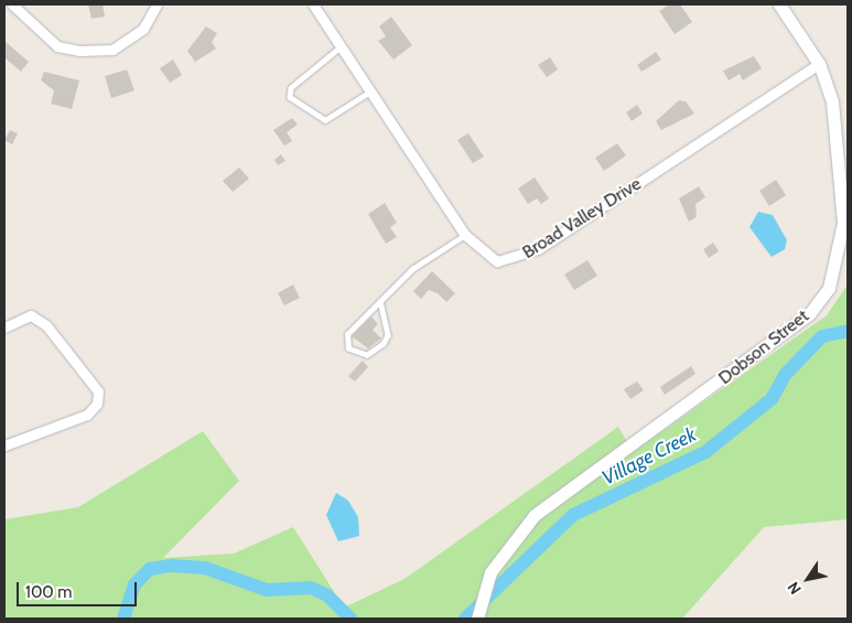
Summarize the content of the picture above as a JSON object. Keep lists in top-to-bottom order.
{
  "streets": {
    "street": ["Broad Valley Drive", "Dobson Street"]
  },
  "crossings": [
    ["Broad Valley Drive", "Dobson Street"]
  ],
  "water": ["Village Creek"],
  "scale_bar": "100 m",
  "north": "bottom left"
}
